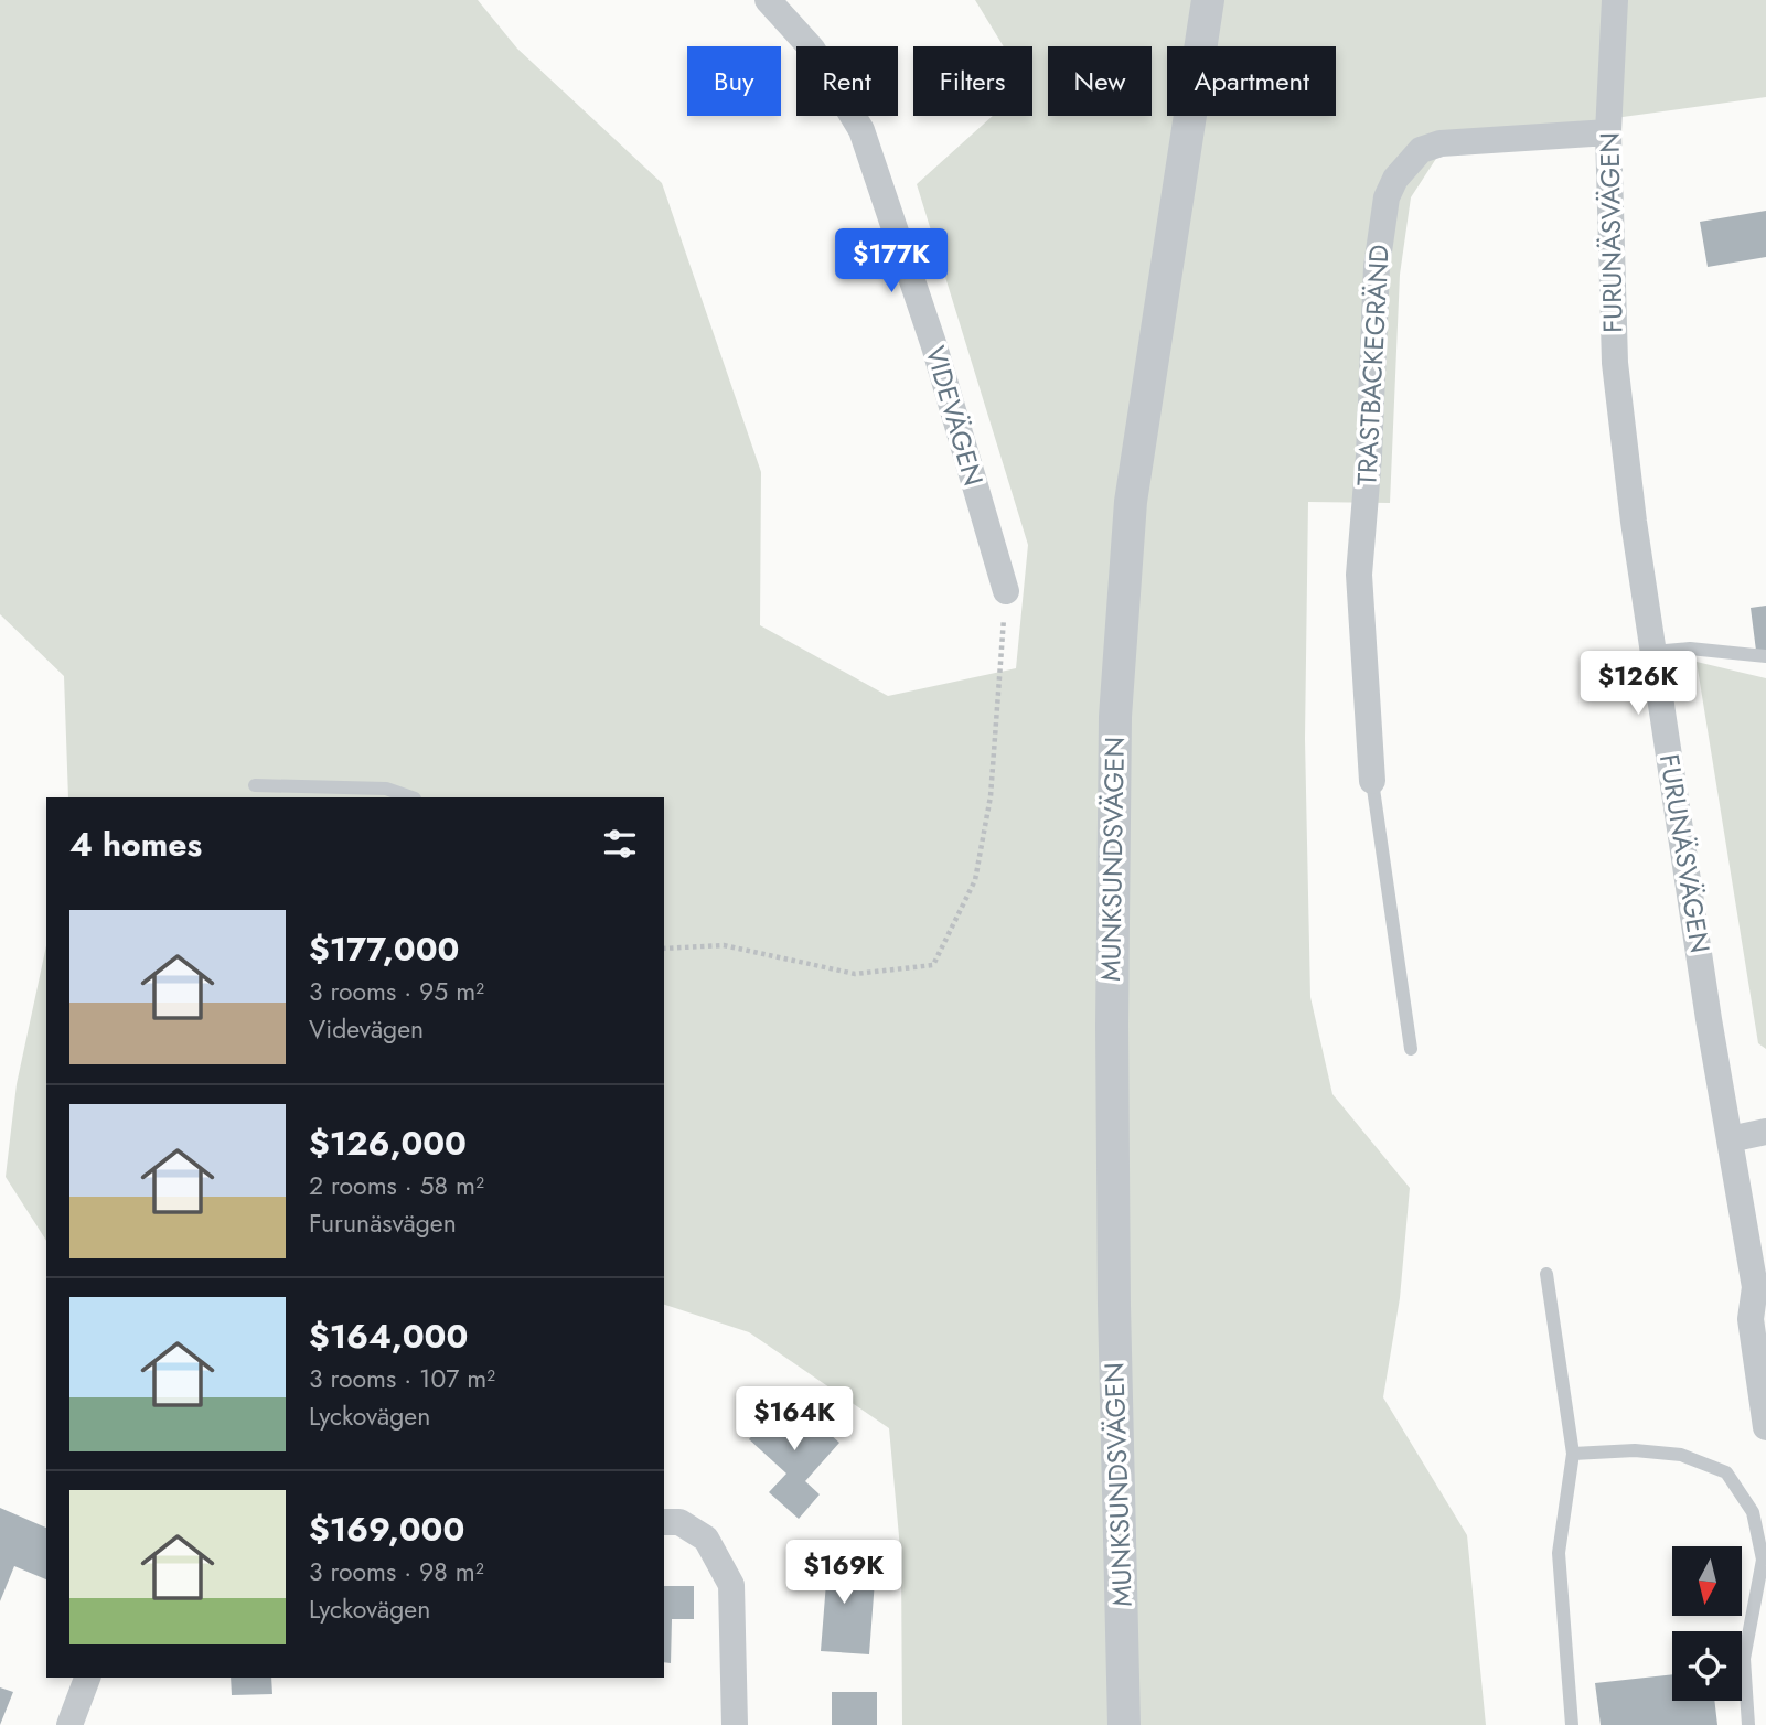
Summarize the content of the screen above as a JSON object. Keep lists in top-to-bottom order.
{
  "streets": {
    "street": [
      "FURUNÄSVÄGEN",
      "TRASTBACKEGRÄND",
      "VIDEVÄGEN",
      "MUNKSUNDSVÄGEN"
    ]
  },
  "crossings": [
    ["FURUNÄSVÄGEN", "TRASTBACKEGRÄND"]
  ],
  "north": "bottom",
  "page": {
    "chip": [
      "Buy",
      "Rent",
      "Filters",
      "New",
      "Apartment"
    ],
    "price": [
      "$177K",
      "$126K",
      "$164K",
      "$169K"
    ],
    "heading": "4 homes",
    "list": [
      {
        "name": "$177,000",
        "note": "3 rooms · 95 m² · Videvägen"
      },
      {
        "name": "$126,000",
        "note": "2 rooms · 58 m² · Furunäsvägen"
      },
      {
        "name": "$164,000",
        "note": "3 rooms · 107 m² · Lyckovägen"
      },
      {
        "name": "$169,000",
        "note": "3 rooms · 98 m² · Lyckovägen"
      }
    ]
  }
}
